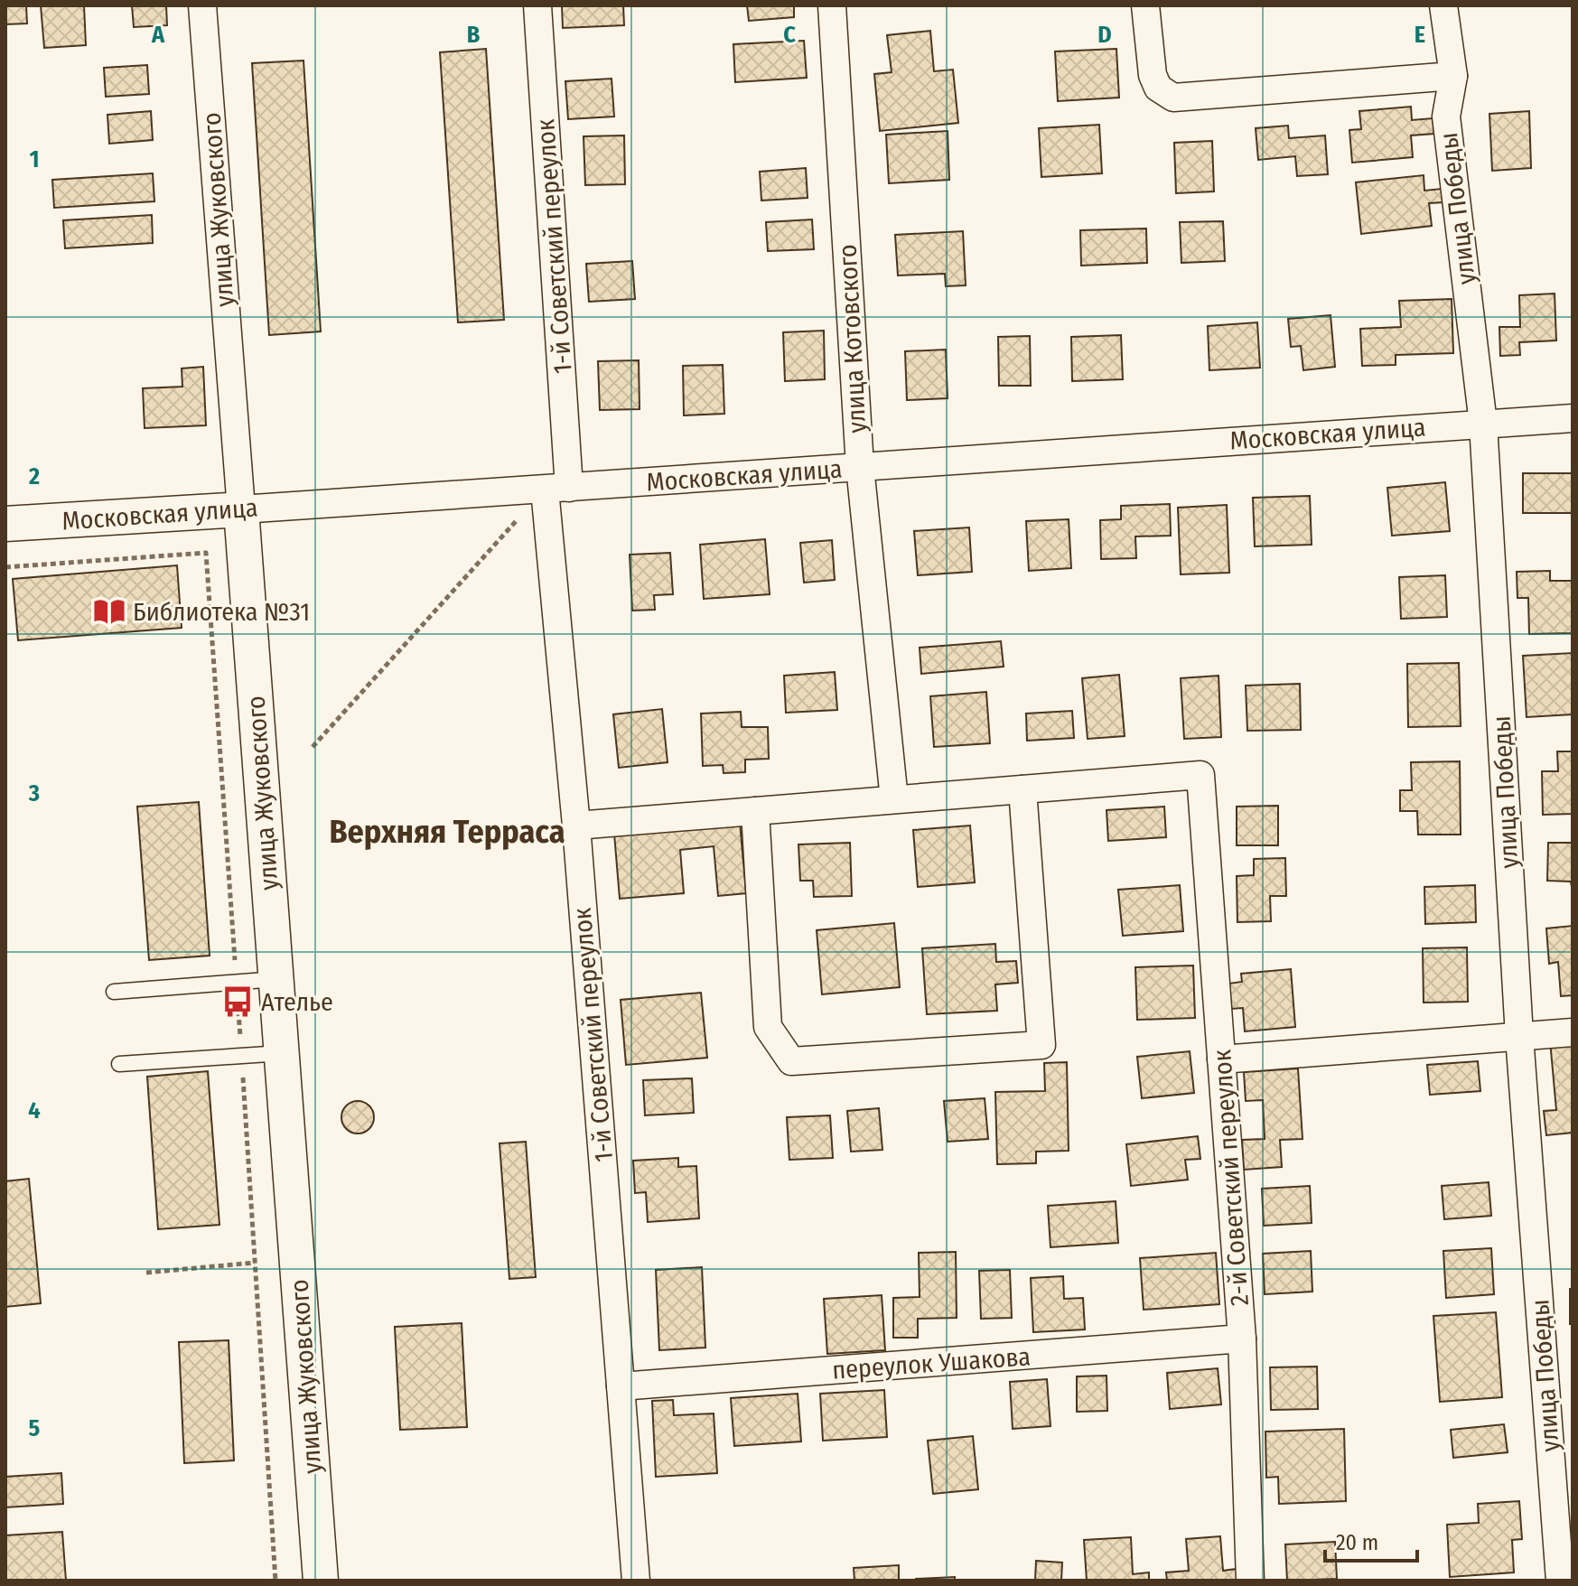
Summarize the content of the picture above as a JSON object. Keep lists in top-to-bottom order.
{
  "streets": {
    "street": [
      "улица Победы",
      "улица Жуковского",
      "1-й Советский переулок",
      "улица Котовского",
      "Московская улица",
      "2-й Советский переулок",
      "переулок Ушакова"
    ]
  },
  "crossings": [
    ["улица Победы", "Московская улица"],
    ["улица Жуковского", "Московская улица"],
    ["1-й Советский переулок", "Московская улица"],
    ["1-й Советский переулок", "переулок Ушакова"],
    ["улица Котовского", "Московская улица"],
    ["2-й Советский переулок", "переулок Ушакова"]
  ],
  "districts": ["Верхняя Терраса"],
  "places": {
    "library": ["Библиотека №31"],
    "bus stop": ["Ателье"]
  },
  "scale_bar": "20 m",
  "grid": {
    "columns": [
      "A",
      "B",
      "C",
      "D",
      "E"
    ],
    "rows": [
      "1",
      "2",
      "3",
      "4",
      "5"
    ]
  }
}
